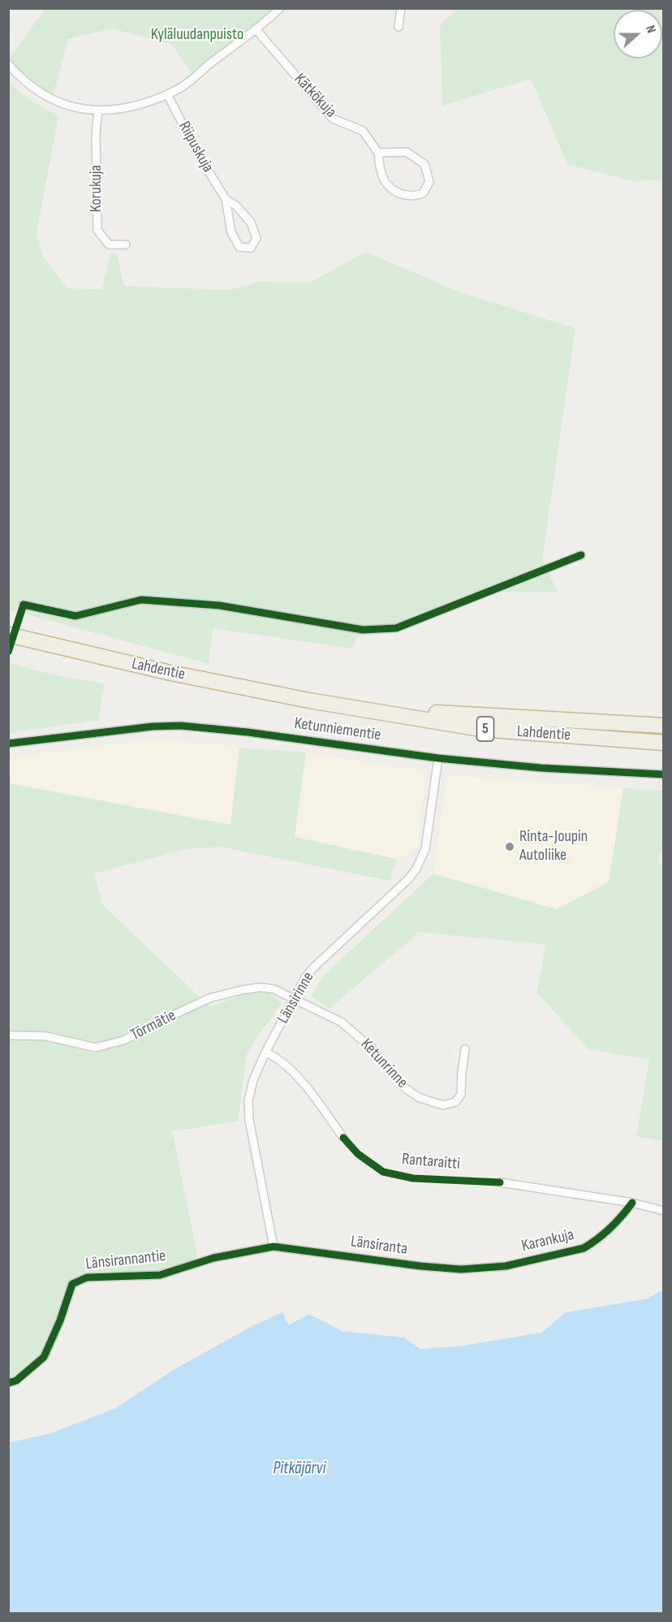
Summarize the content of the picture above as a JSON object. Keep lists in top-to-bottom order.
{
  "streets": {
    "highway": ["Lahdentie", "5"],
    "street": [
      "Kätkökuja",
      "Riipuskuja",
      "Korukuja",
      "Ketunniementie",
      "Länsirinne",
      "Törmätie",
      "Ketunrinne",
      "Karankuja",
      "Länsiranta",
      "Länsirannantie"
    ],
    "cycle path": ["Rantaraitti"]
  },
  "crossings": [
    ["Ketunniementie", "Länsirinne"],
    ["Länsirinne", "Törmätie"],
    ["Länsirinne", "Ketunrinne"],
    ["Länsirinne", "Länsiranta"],
    ["Länsirinne", "Länsirannantie"],
    ["Törmätie", "Ketunrinne"],
    ["Karankuja", "Länsiranta"],
    ["Länsiranta", "Länsirannantie"]
  ],
  "water": ["Pitkäjärvi"],
  "parks": ["Kyläluudanpuisto"],
  "places": ["Rinta-Joupin Autoliike"],
  "north": "right"
}
